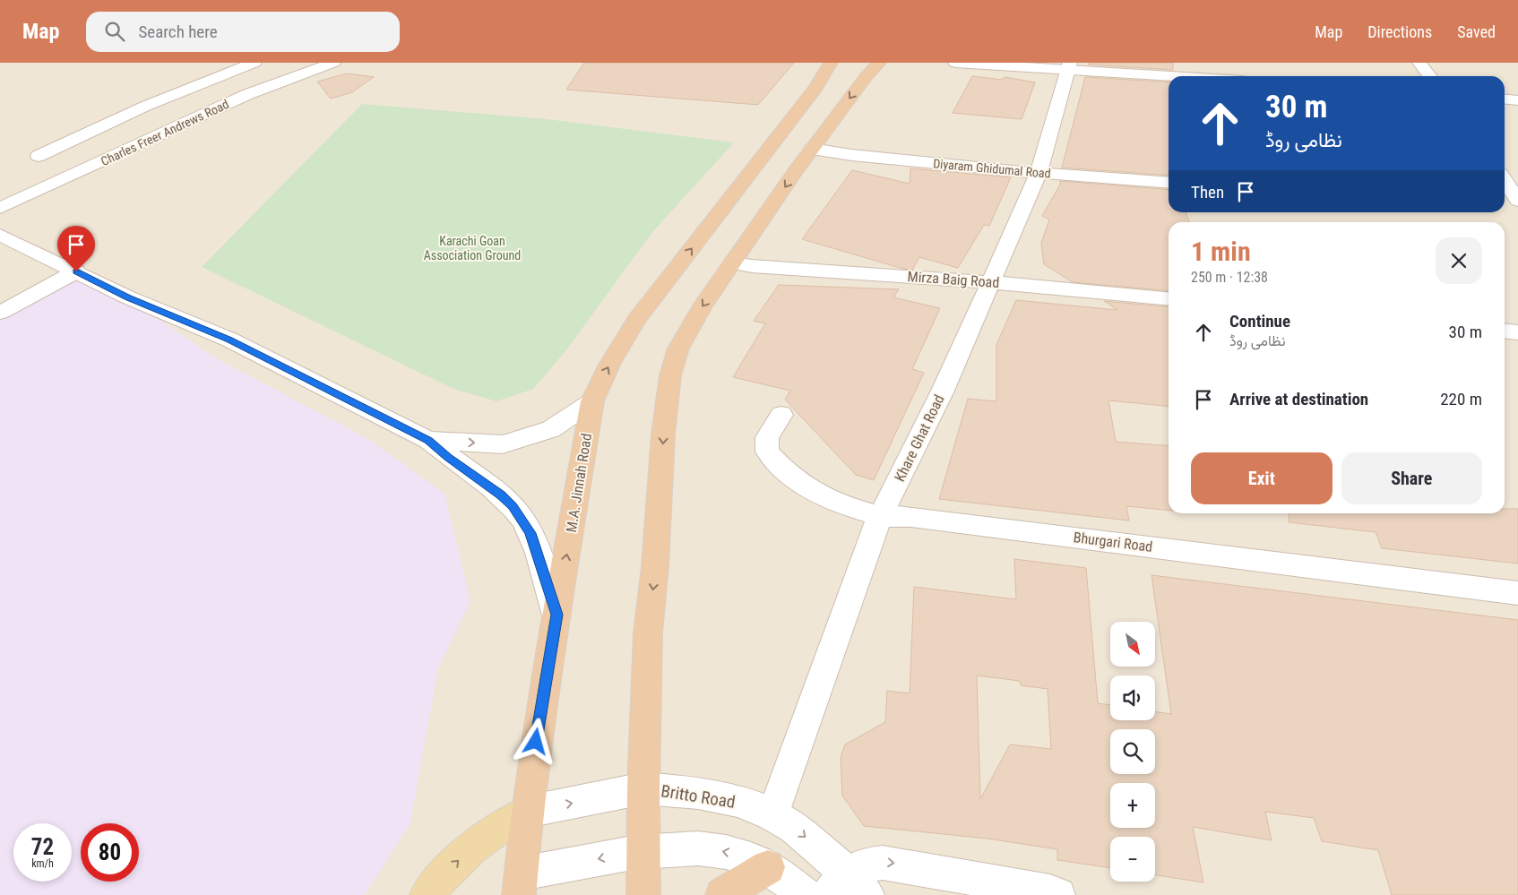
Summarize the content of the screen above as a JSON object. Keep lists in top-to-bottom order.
{
  "streets": {
    "highway": ["M.A. Jinnah Road"],
    "street": [
      "Charles Freer Andrews Road",
      "Diyaram Ghidumal Road",
      "Mirza Baig Road",
      "Khare Ghat Road",
      "Bhurgari Road",
      "Britto Road"
    ]
  },
  "crossings": [
    ["Diyaram Ghidumal Road", "Khare Ghat Road"],
    ["Mirza Baig Road", "Khare Ghat Road"],
    ["Khare Ghat Road", "Bhurgari Road"],
    ["Khare Ghat Road", "Britto Road"],
    ["M.A. Jinnah Road", "Britto Road"]
  ],
  "parks": ["Karachi Goan Association Ground"],
  "north": "bottom right",
  "page": {
    "header": "Map",
    "search": "Search here",
    "nav": ["Map", "Directions", "Saved"],
    "turn": ["30 m", "نظامی روڈ"],
    "then": "Then",
    "heading": ["1 min", "250 m · 12:38"],
    "list": [
      {
        "name": "Continue",
        "note": "نظامی روڈ",
        "value": "30 m"
      },
      {
        "name": "Arrive at destination",
        "value": "220 m"
      }
    ],
    "buttons": ["Exit", "Share"],
    "map_buttons": ["+", "−"],
    "speed": "72 km/h",
    "limit": "80"
  }
}
